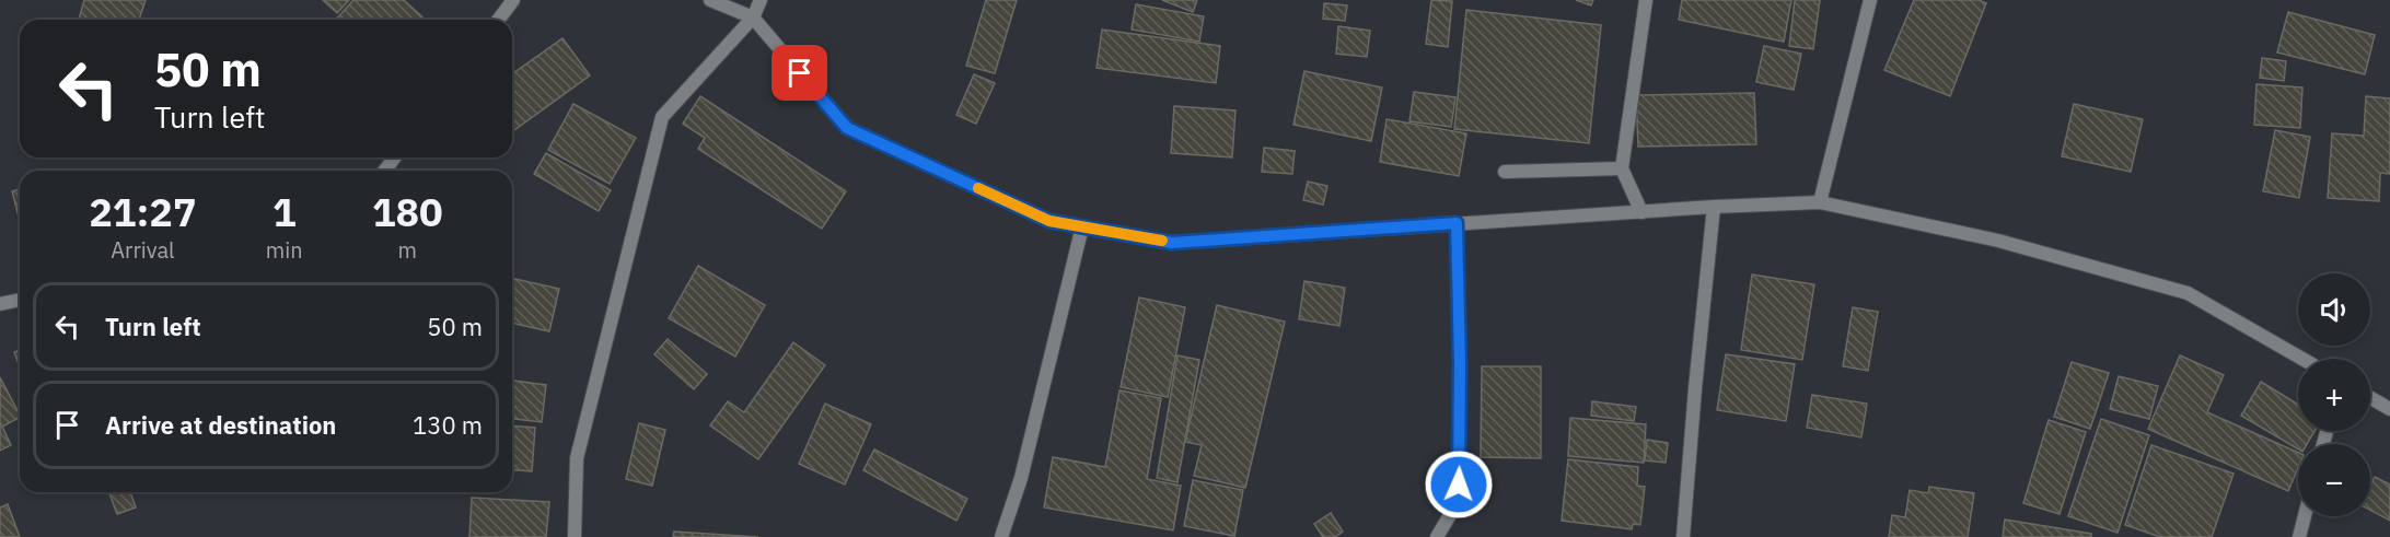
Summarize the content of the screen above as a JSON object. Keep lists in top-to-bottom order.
{
  "page": {
    "turn": ["50 m", "Turn left"],
    "eta": [
      "21:27",
      "Arrival",
      "1",
      "min",
      "180",
      "m"
    ],
    "map_buttons": ["+", "−"],
    "list": [
      {
        "name": "Turn left",
        "value": "50 m"
      },
      {
        "name": "Arrive at destination",
        "value": "130 m"
      }
    ]
  }
}
